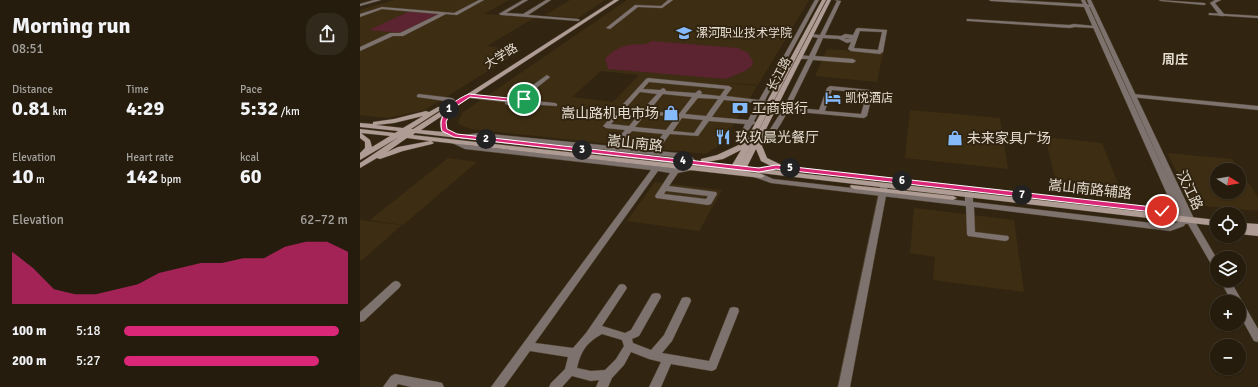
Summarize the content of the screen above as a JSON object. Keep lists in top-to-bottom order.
{
  "streets": {
    "main road": ["大学路", "长江路", "嵩山南路"],
    "street": ["嵩山南路辅路", "汉江路"]
  },
  "crossings": [
    ["大学路", "嵩山南路"],
    ["长江路", "嵩山南路"],
    ["嵩山南路", "嵩山南路辅路"],
    ["嵩山南路辅路", "汉江路"]
  ],
  "districts": ["周庄"],
  "places": {
    "school or university": ["漯河职业技术学院"],
    "hotel": ["凯悦酒店"],
    "bank": ["工商银行"],
    "shop": ["嵩山路机电市场", "未来家具广场"],
    "restaurant": ["玖玖晨光餐厅"]
  },
  "north": "right",
  "page": {
    "heading": ["Morning run", "08:51"],
    "stats": [
      ["Distance", "0.81 km"],
      ["Time", "4:29"],
      ["Pace", "5:32 /km"],
      ["Elevation", "10 m"],
      ["Heart rate", "142 bpm"],
      ["kcal", "60"]
    ],
    "pins": [
      "1",
      "2",
      "3",
      "4",
      "5",
      "6",
      "7"
    ],
    "map_buttons": ["+", "−"],
    "chart": ["Elevation", "62–72 m"],
    "list": [
      {
        "name": "100 m",
        "note": "5:18"
      },
      {
        "name": "200 m",
        "note": "5:27"
      }
    ]
  }
}
